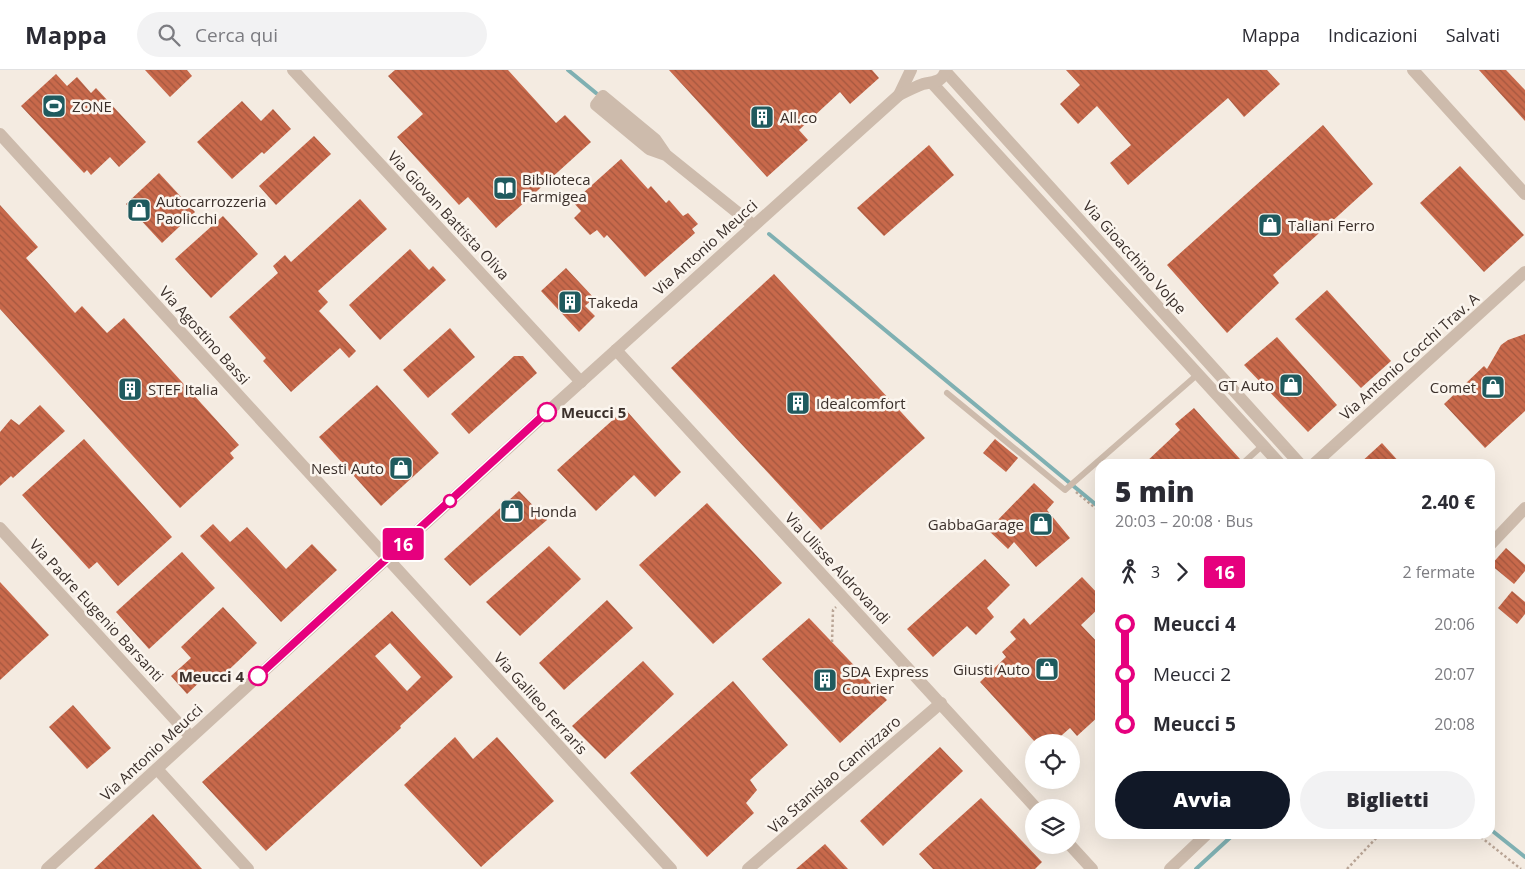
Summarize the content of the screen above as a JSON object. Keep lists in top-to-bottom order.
{
  "streets": {
    "street": [
      "Via Giovan Battista Oliva",
      "Via Antonio Meucci",
      "Via Gioacchino Volpe",
      "Via Agostino Bassi",
      "Via Antonio Cocchi Trav. A",
      "Via Ulisse Aldrovandi",
      "Via Padre Eugenio Barsanti",
      "Via Galileo Ferraris",
      "Via Stanislao Cannizzaro"
    ]
  },
  "crossings": [
    ["Via Giovan Battista Oliva", "Via Antonio Meucci"],
    ["Via Antonio Meucci", "Via Gioacchino Volpe"],
    ["Via Antonio Meucci", "Via Agostino Bassi"],
    ["Via Antonio Meucci", "Via Ulisse Aldrovandi"],
    ["Via Antonio Meucci", "Via Padre Eugenio Barsanti"],
    ["Via Antonio Meucci", "Via Galileo Ferraris"],
    ["Via Agostino Bassi", "Via Galileo Ferraris"],
    ["Via Ulisse Aldrovandi", "Via Stanislao Cannizzaro"]
  ],
  "places": {
    "sports": ["ZONE"],
    "building": [
      "All.co",
      "Takeda",
      "STEF Italia",
      "Idealcomfort",
      "SDA Express Courier"
    ],
    "library": ["Biblioteca Farmigea"],
    "shop": [
      "Autocarrozzeria Paolicchi",
      "Taliani Ferro",
      "GT Auto",
      "Comet",
      "Nesti Auto",
      "Honda",
      "GabbaGarage",
      "Giusti Auto"
    ],
    "other": ["Meucci 5", "Meucci 4"]
  },
  "lines": ["bus line 16"],
  "page": {
    "header": "Mappa",
    "search": "Cerca qui",
    "nav": ["Mappa", "Indicazioni", "Salvati"],
    "on_map": "16",
    "heading": ["5 min", "20:03 – 20:08 · Bus", "2.40 €"],
    "legs": ["3", "16", "2 fermate"],
    "list": [
      {
        "name": "Meucci 4",
        "value": "20:06"
      },
      {
        "name": "Meucci 2",
        "value": "20:07"
      },
      {
        "name": "Meucci 5",
        "value": "20:08"
      }
    ],
    "buttons": ["Avvia", "Biglietti"]
  }
}
